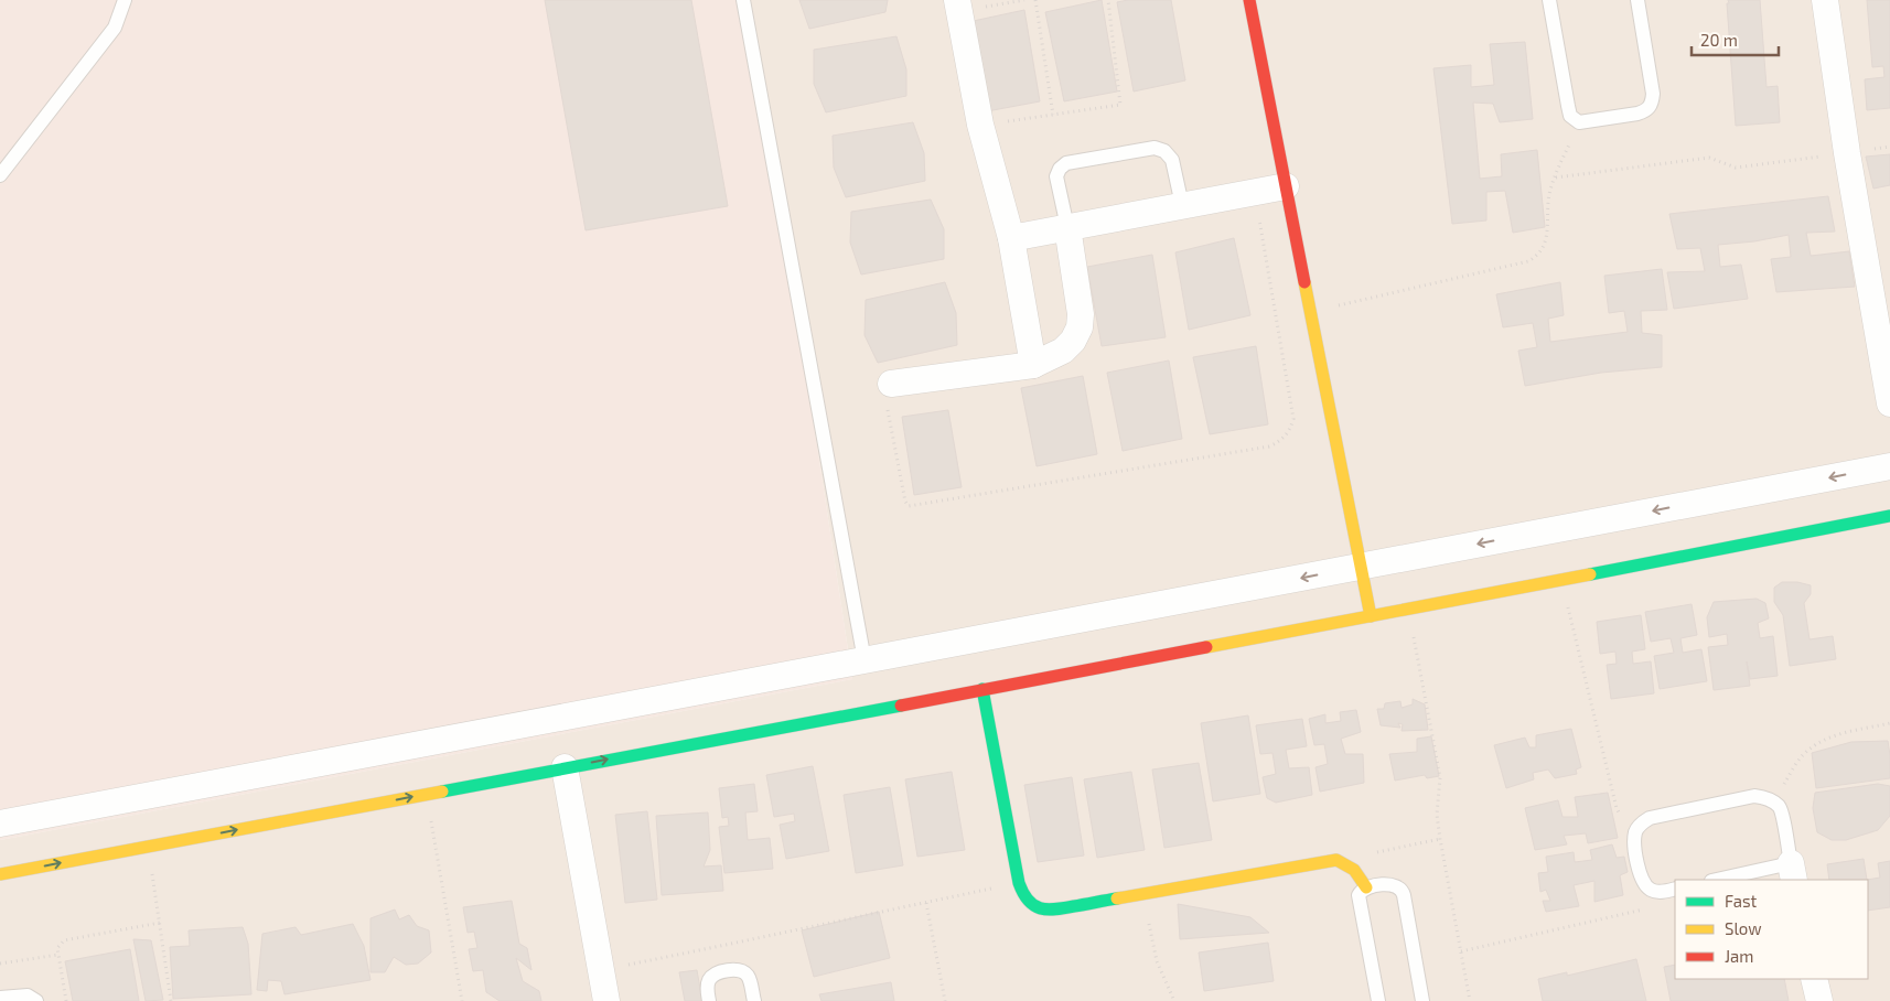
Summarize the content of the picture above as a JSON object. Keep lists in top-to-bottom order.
{
  "legend": ["Fast", "Slow", "Jam"],
  "scale_bar": "20 m"
}
